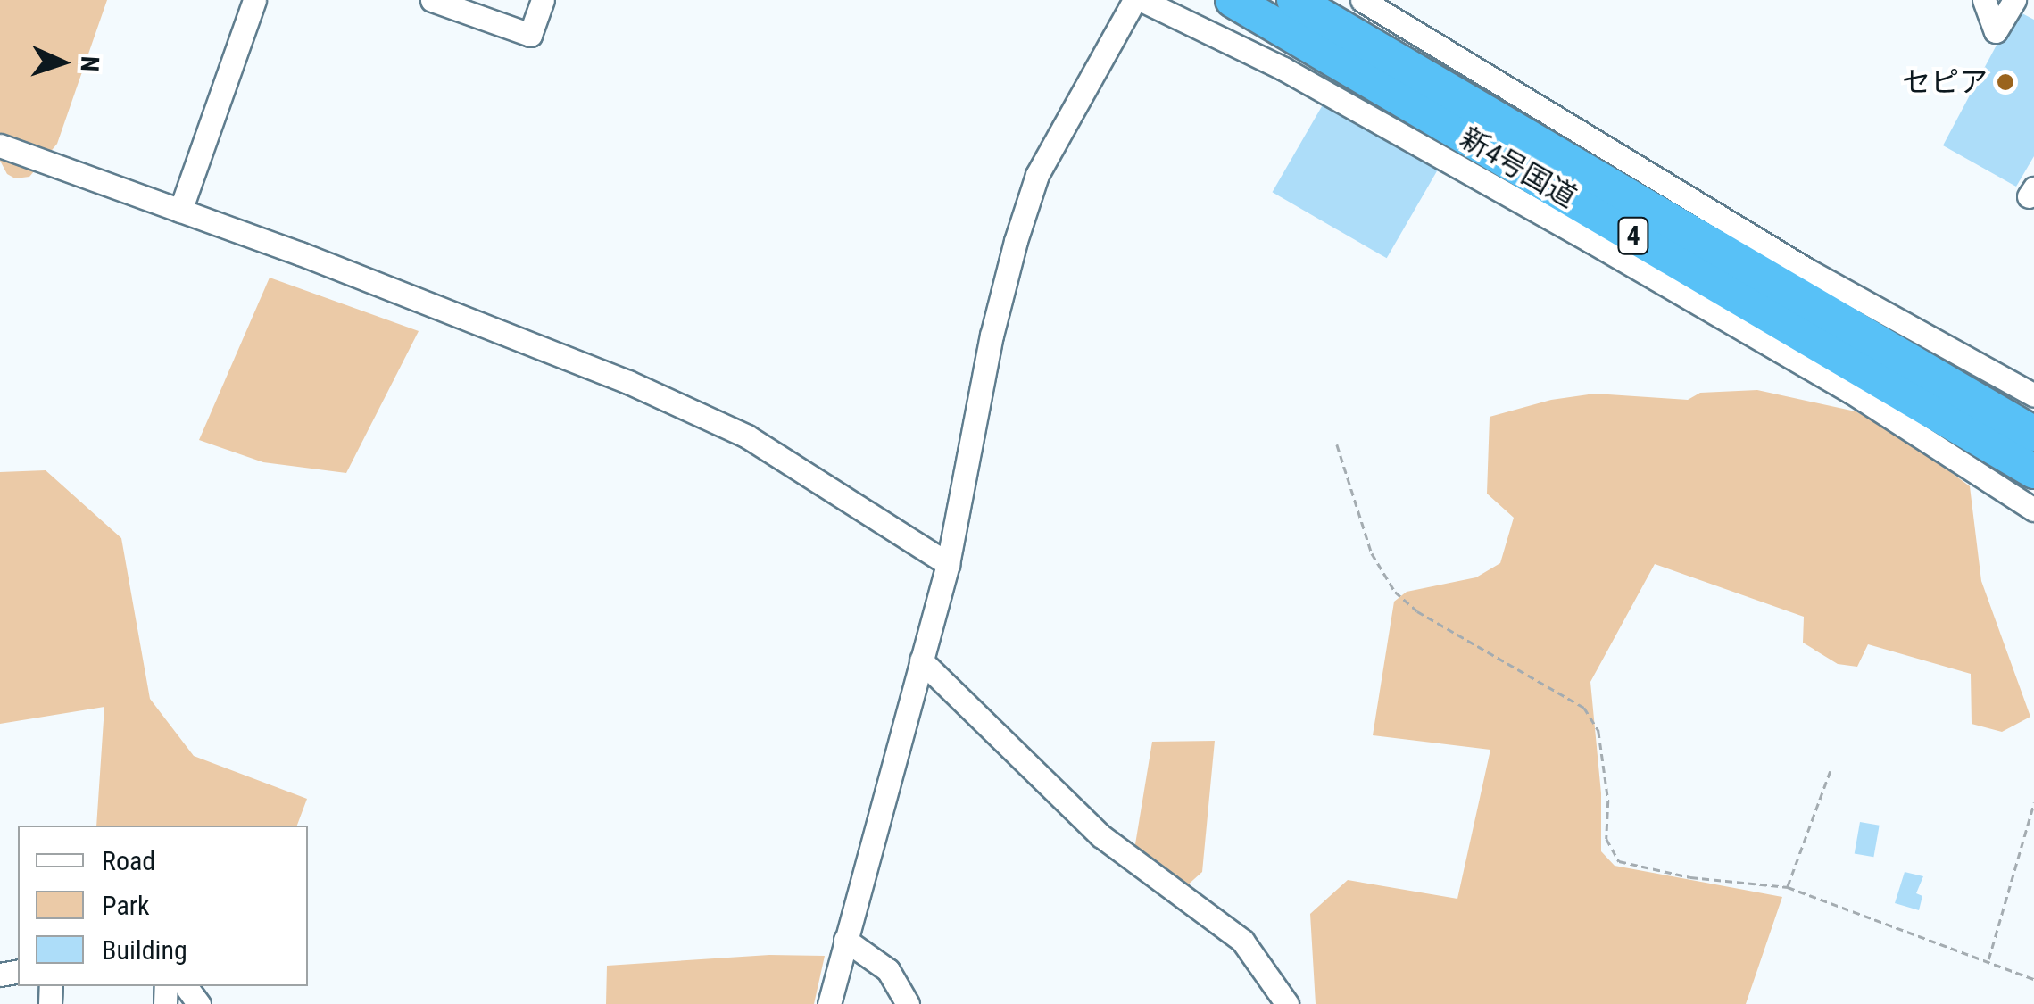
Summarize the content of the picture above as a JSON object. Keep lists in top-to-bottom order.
{
  "streets": {
    "highway": ["新4号国道", "4"]
  },
  "places": ["セピア"],
  "legend": ["Road", "Park", "Building"],
  "north": "right"
}
